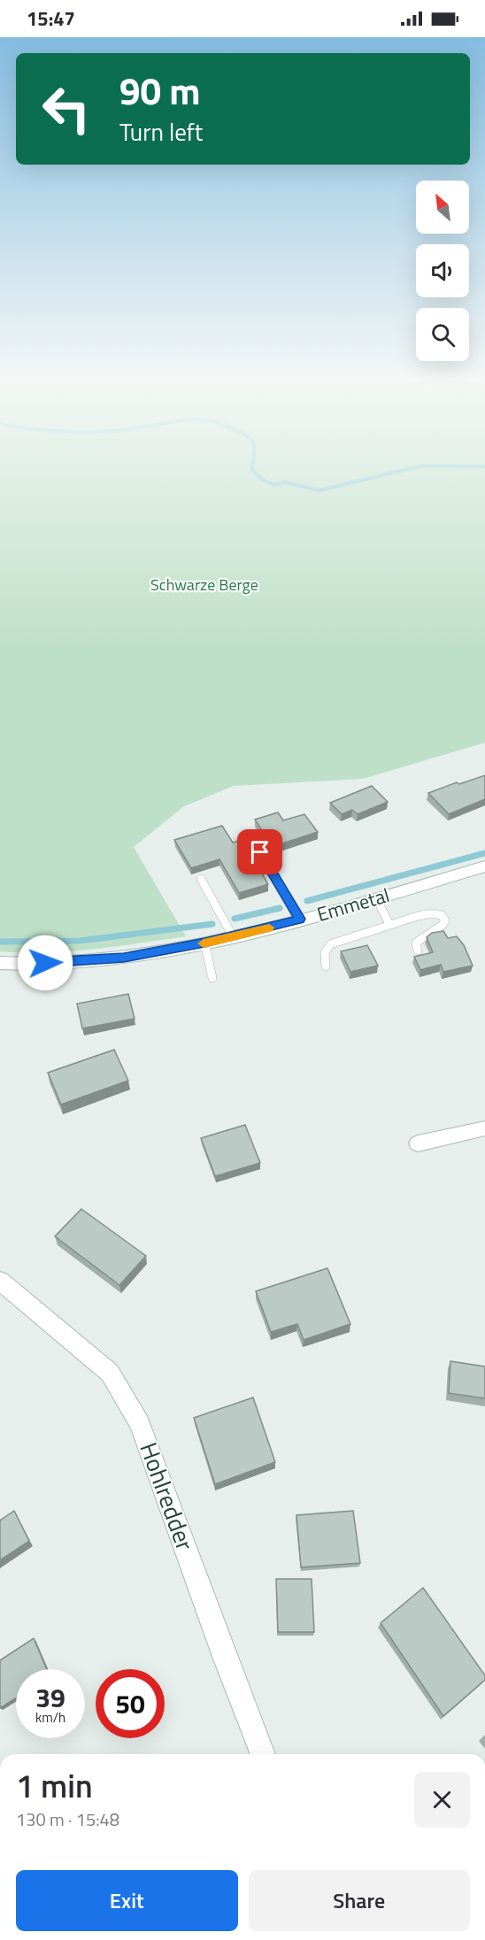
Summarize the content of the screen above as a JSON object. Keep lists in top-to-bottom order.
{
  "streets": {
    "main road": ["Emmetal", "Hohlredder"]
  },
  "parks": ["Schwarze Berge"],
  "north": "top left",
  "page": {
    "status": "15:47",
    "turn": ["90 m", "Turn left"],
    "speed": "39 km/h",
    "limit": "50",
    "heading": ["1 min", "130 m · 15:48"],
    "buttons": ["Exit", "Share"]
  }
}
